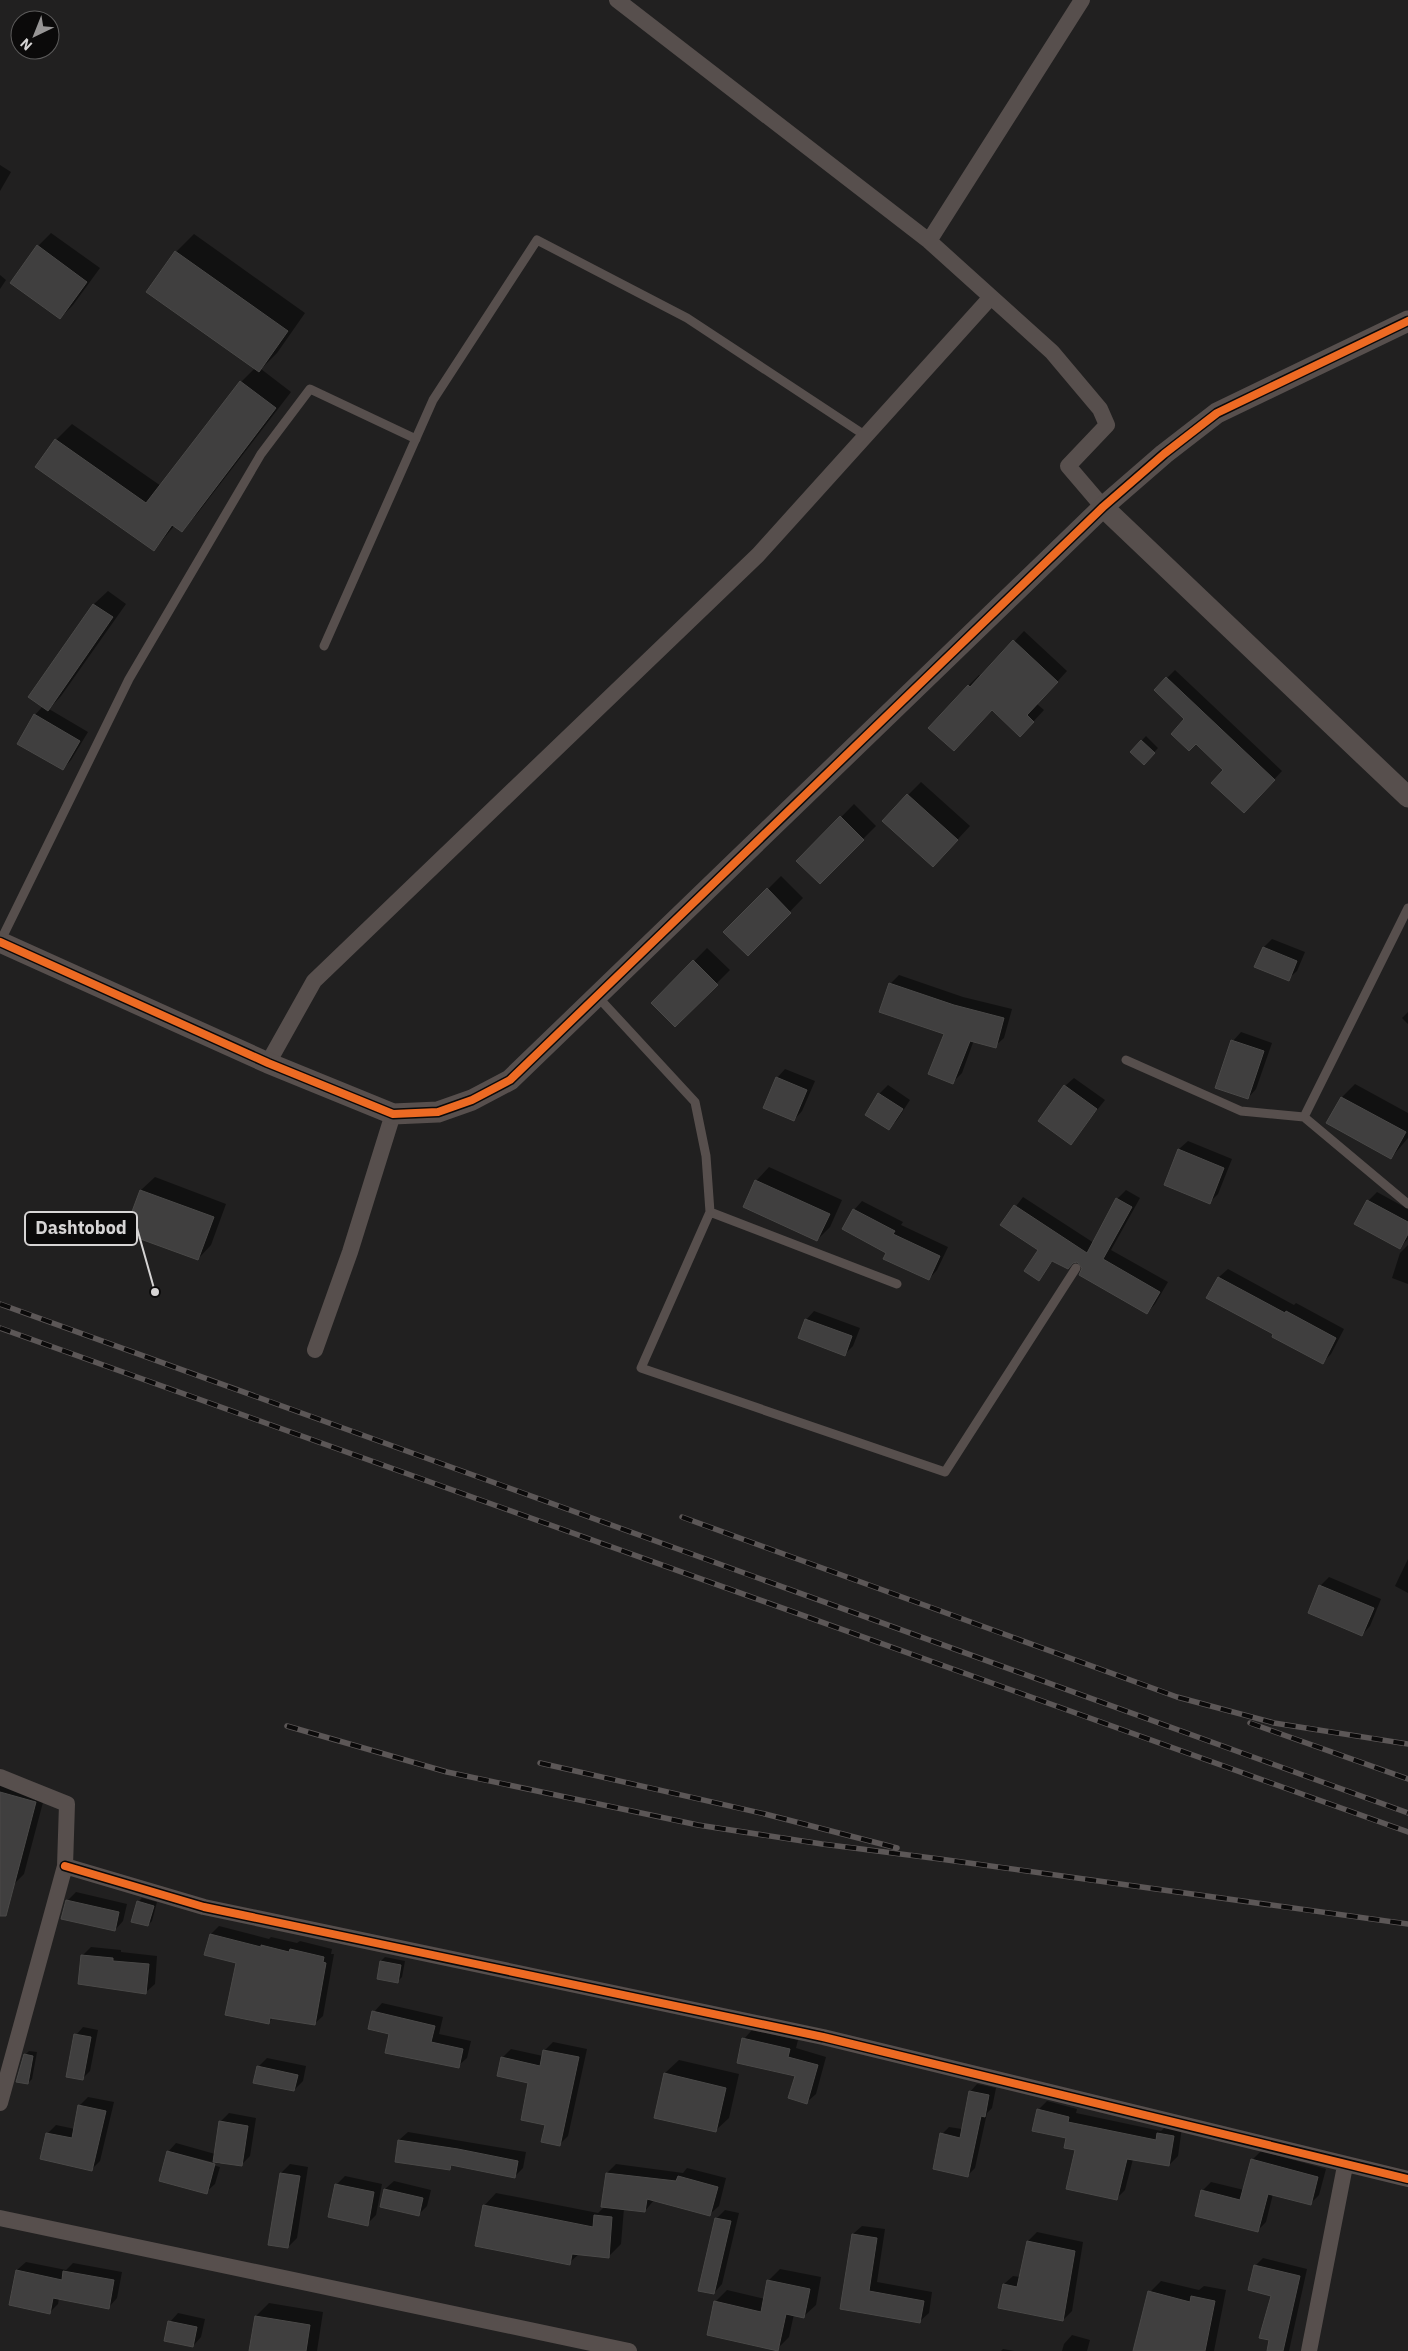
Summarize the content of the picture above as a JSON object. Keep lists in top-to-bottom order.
{
  "places": ["Dashtobod"],
  "north": "bottom left"
}
